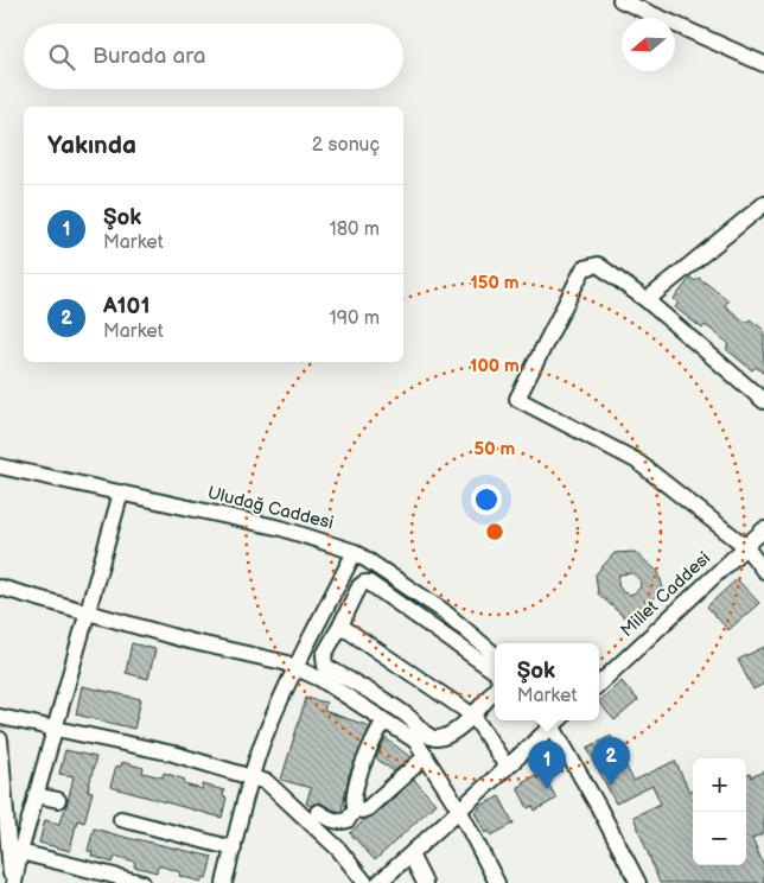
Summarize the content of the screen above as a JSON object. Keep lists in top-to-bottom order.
{
  "streets": {
    "street": ["Uludağ Caddesi", "Millet Caddesi"]
  },
  "north": "left",
  "page": {
    "search": "Burada ara",
    "heading": ["Yakında", "2 sonuç"],
    "list": [
      {
        "mark": "1",
        "name": "Şok",
        "note": "Market",
        "value": "180 m"
      },
      {
        "mark": "2",
        "name": "A101",
        "note": "Market",
        "value": "190 m"
      }
    ],
    "popup": ["Şok", "Market"],
    "pins": ["2", "1"],
    "map_buttons": ["+", "−"]
  },
  "rings": ["150 m", "100 m", "50 m"]
}
